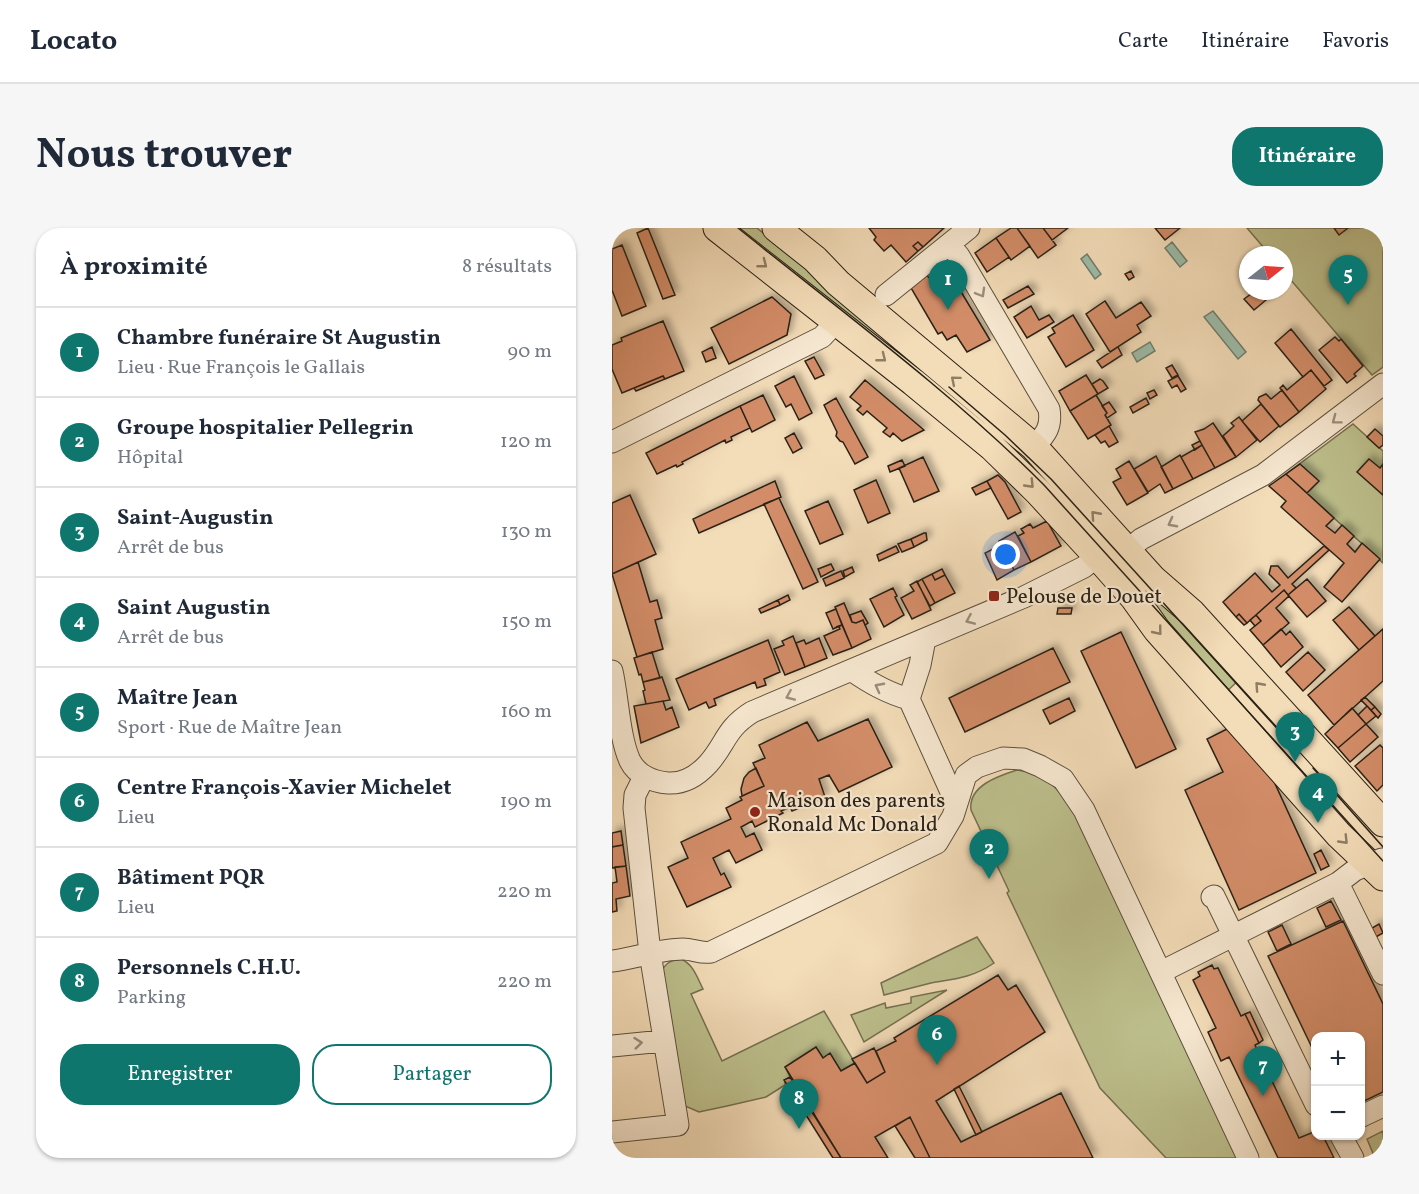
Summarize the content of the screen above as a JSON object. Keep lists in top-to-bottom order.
{
  "places": {
    "transit": ["Pelouse de Douet"],
    "other": ["Maison des parents Ronald Mc Donald"]
  },
  "north": "right",
  "page": {
    "header": "Locato",
    "nav": ["Carte", "Itinéraire", "Favoris"],
    "title": "Nous trouver",
    "buttons": [
      "Itinéraire",
      ["Enregistrer", "Partager"]
    ],
    "heading": ["À proximité", "8 résultats"],
    "pins": [
      "5",
      "1",
      "3",
      "4",
      "2",
      "6",
      "7",
      "8"
    ],
    "list": [
      {
        "mark": "1",
        "name": "Chambre funéraire St Augustin",
        "note": "Lieu · Rue François le Gallais",
        "value": "90 m"
      },
      {
        "mark": "2",
        "name": "Groupe hospitalier Pellegrin",
        "note": "Hôpital",
        "value": "120 m"
      },
      {
        "mark": "3",
        "name": "Saint-Augustin",
        "note": "Arrêt de bus",
        "value": "130 m"
      },
      {
        "mark": "4",
        "name": "Saint Augustin",
        "note": "Arrêt de bus",
        "value": "150 m"
      },
      {
        "mark": "5",
        "name": "Maître Jean",
        "note": "Sport · Rue de Maître Jean",
        "value": "160 m"
      },
      {
        "mark": "6",
        "name": "Centre François-Xavier Michelet",
        "note": "Lieu",
        "value": "190 m"
      },
      {
        "mark": "7",
        "name": "Bâtiment PQR",
        "note": "Lieu",
        "value": "220 m"
      },
      {
        "mark": "8",
        "name": "Personnels C.H.U.",
        "note": "Parking",
        "value": "220 m"
      }
    ],
    "map_buttons": ["+", "−"]
  }
}
